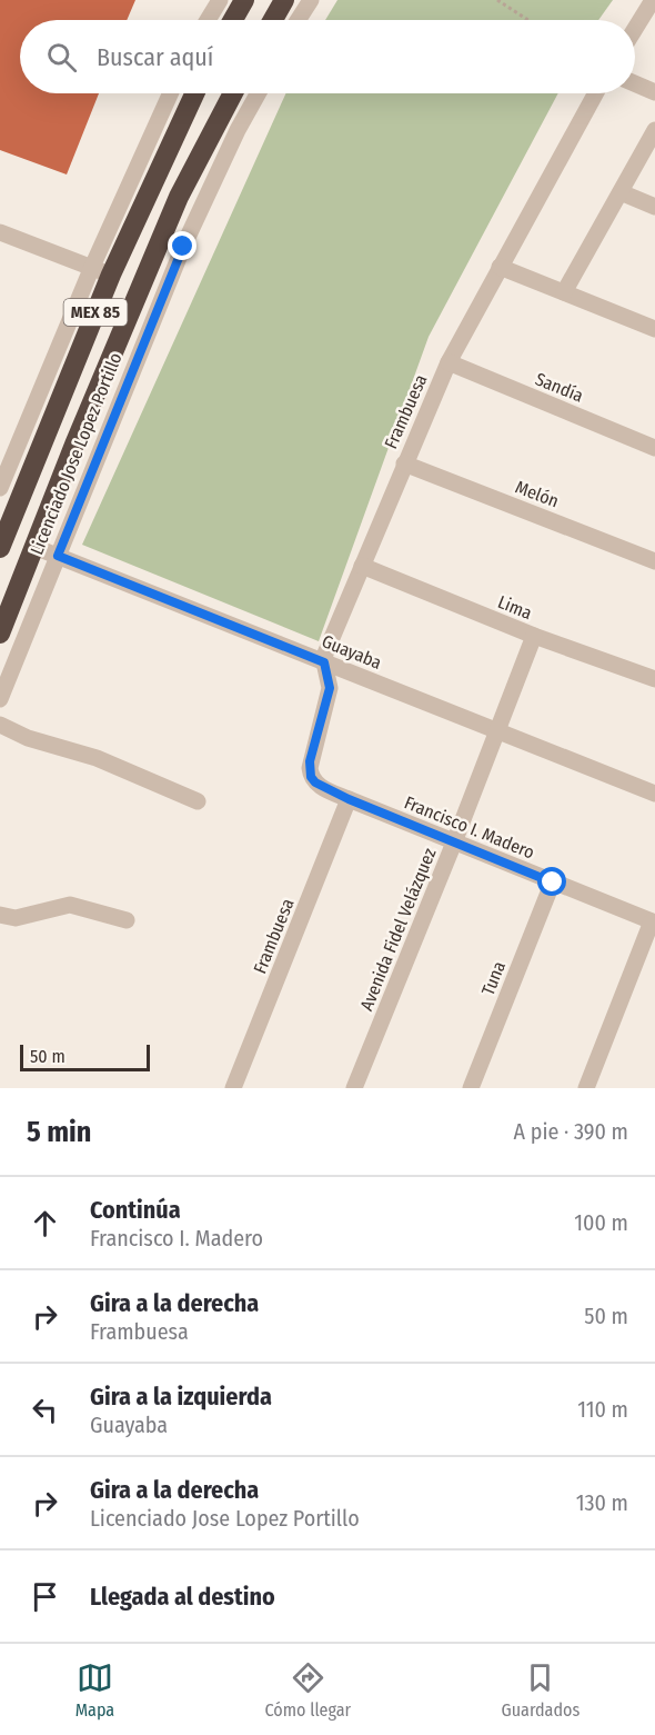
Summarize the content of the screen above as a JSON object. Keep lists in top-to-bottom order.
{
  "streets": {
    "highway": ["MEX 85", "Licenciado Jose Lopez Portillo"],
    "street": [
      "Sandía",
      "Frambuesa",
      "Melón",
      "Lima",
      "Guayaba",
      "Francisco I. Madero",
      "Avenida Fidel Velázquez",
      "Tuna"
    ]
  },
  "crossings": [
    ["Sandía", "Frambuesa"],
    ["Frambuesa", "Melón"],
    ["Frambuesa", "Lima"],
    ["Frambuesa", "Guayaba"],
    ["Frambuesa", "Francisco I. Madero"],
    ["Licenciado Jose Lopez Portillo", "Guayaba"],
    ["Lima", "Avenida Fidel Velázquez"],
    ["Guayaba", "Avenida Fidel Velázquez"],
    ["Francisco I. Madero", "Avenida Fidel Velázquez"],
    ["Francisco I. Madero", "Tuna"]
  ],
  "scale_bar": "50 m",
  "page": {
    "search": "Buscar aquí",
    "scale": "50 m",
    "heading": ["5 min", "A pie · 390 m"],
    "list": [
      ["Continúa", "Francisco I. Madero", "100 m"],
      ["Gira a la derecha", "Frambuesa", "50 m"],
      ["Gira a la izquierda", "Guayaba", "110 m"],
      ["Gira a la derecha", "Licenciado Jose Lopez Portillo", "130 m"],
      "Llegada al destino"
    ],
    "nav": ["Mapa", "Cómo llegar", "Guardados"]
  }
}
